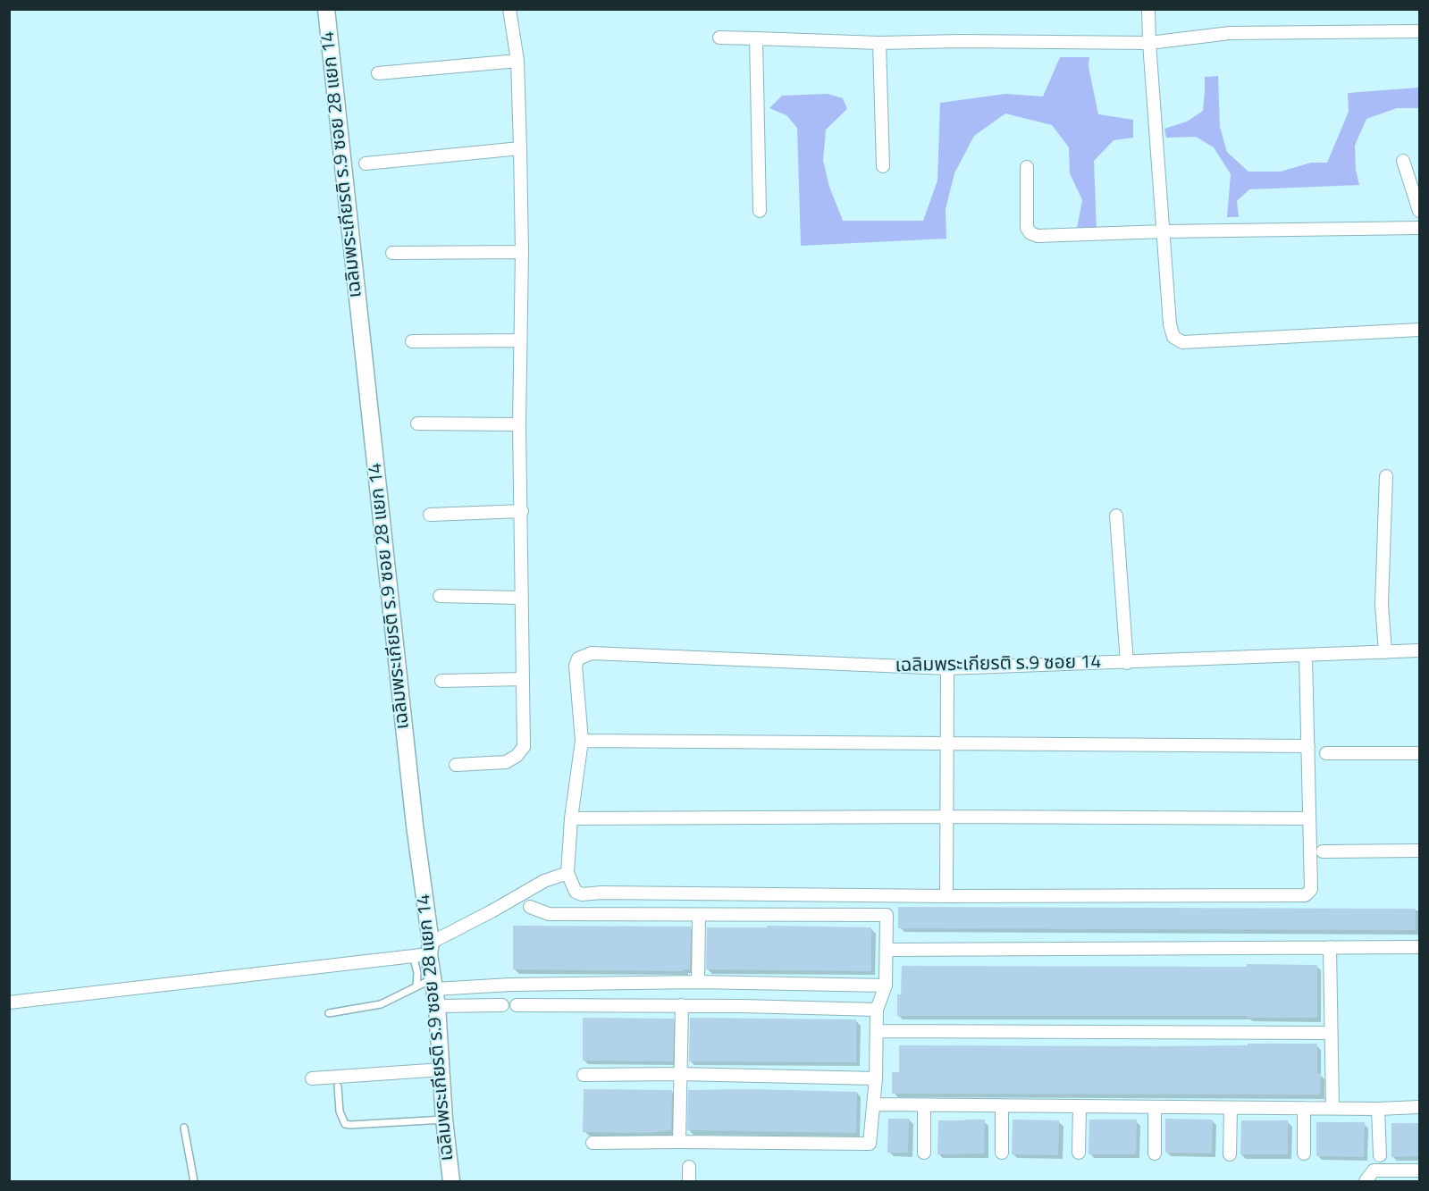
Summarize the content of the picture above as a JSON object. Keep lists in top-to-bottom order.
{
  "streets": {
    "street": ["เฉลิมพระเกียรติ ร.9 ซอย 28 แยก 14", "เฉลิมพระเกียรติ ร.9 ซอย 14"]
  }
}
